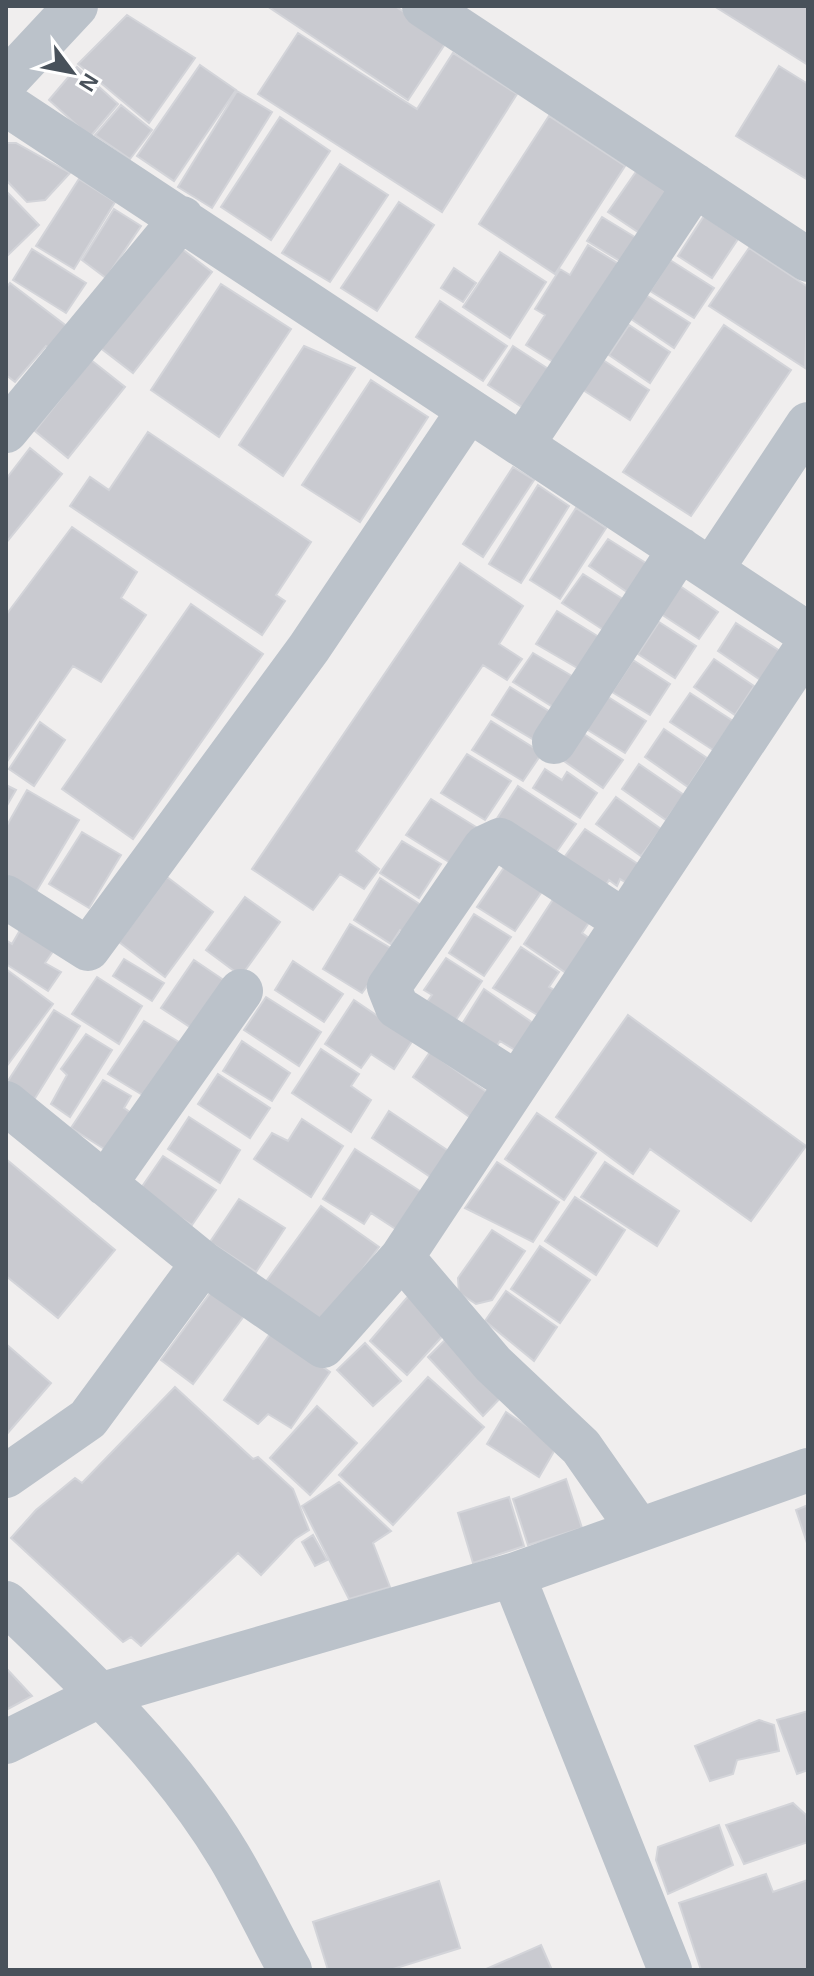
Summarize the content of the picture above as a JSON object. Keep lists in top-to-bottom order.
{
  "north": "bottom right"
}
